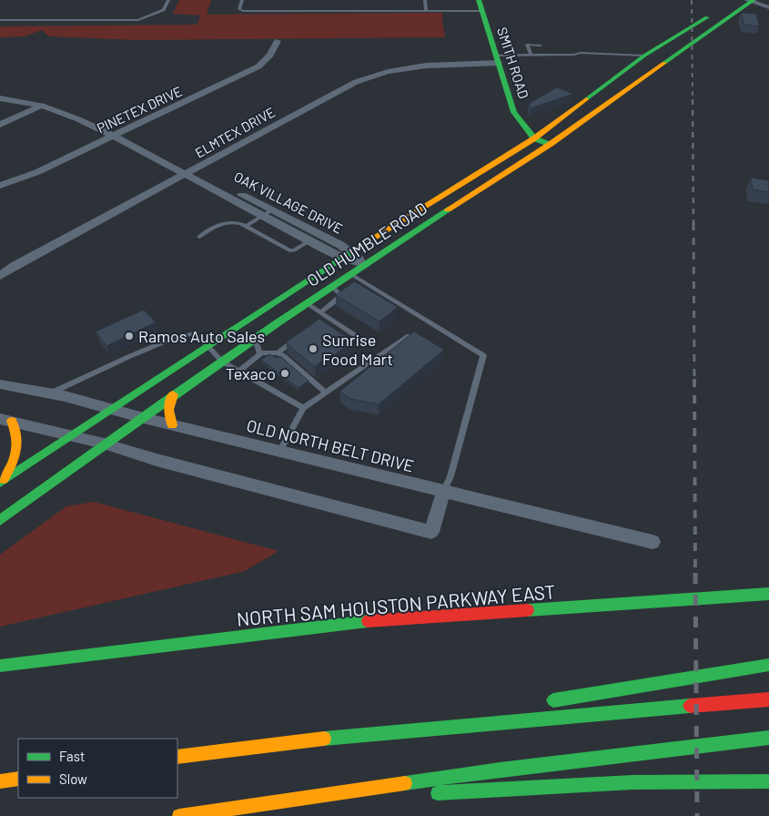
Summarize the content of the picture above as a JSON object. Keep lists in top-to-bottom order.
{
  "streets": {
    "main road": ["SMITH ROAD", "OLD HUMBLE ROAD", "NORTH SAM HOUSTON PARKWAY EAST"],
    "street": [
      "PINETEX DRIVE",
      "ELMTEX DRIVE",
      "OAK VILLAGE DRIVE",
      "OLD NORTH BELT DRIVE"
    ]
  },
  "crossings": [
    ["SMITH ROAD", "ELMTEX DRIVE"],
    ["SMITH ROAD", "OLD HUMBLE ROAD"],
    ["PINETEX DRIVE", "OAK VILLAGE DRIVE"],
    ["ELMTEX DRIVE", "OAK VILLAGE DRIVE"],
    ["OAK VILLAGE DRIVE", "OLD HUMBLE ROAD"],
    ["OLD HUMBLE ROAD", "OLD NORTH BELT DRIVE"]
  ],
  "places": ["Ramos Auto Sales", "Sunrise Food Mart", "Texaco"],
  "legend": ["Fast", "Slow"]
}
